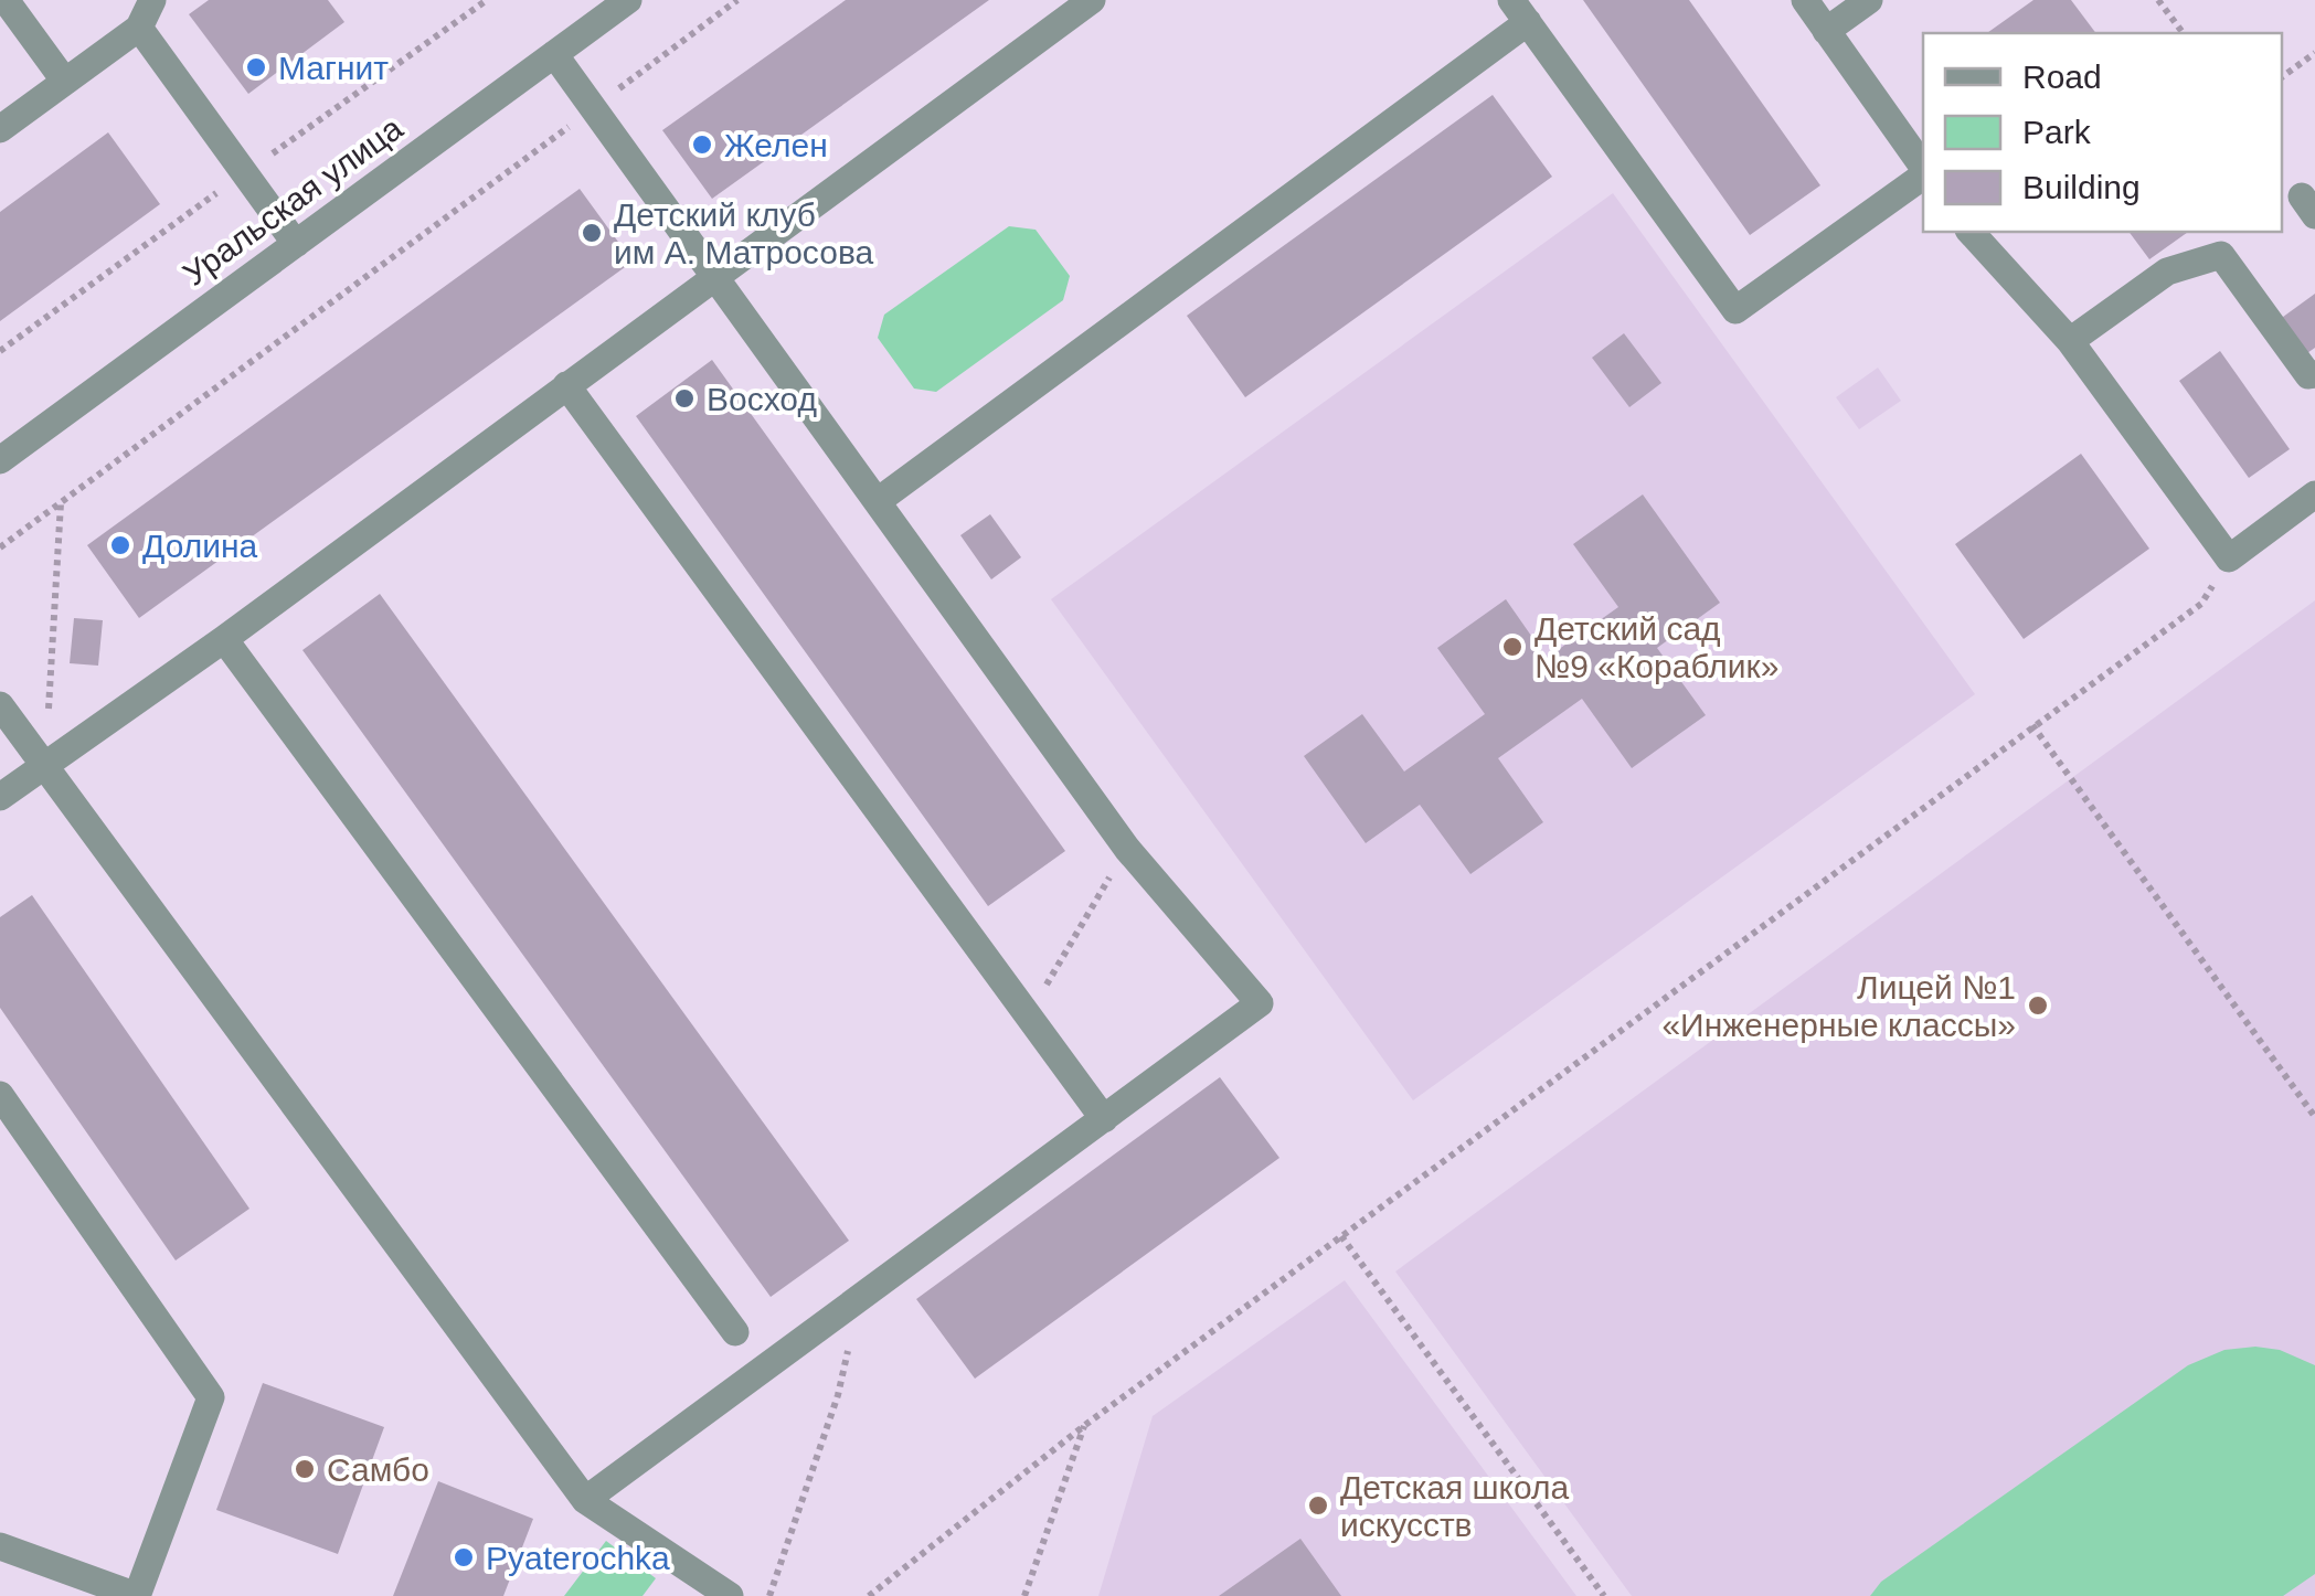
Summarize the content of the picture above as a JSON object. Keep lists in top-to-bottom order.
{
  "streets": {
    "street": ["Уральская улица"]
  },
  "places": [
    "Магнит",
    "Желен",
    "Детский клуб им А. Матросова",
    "Восход",
    "Долина",
    "Детский сад №9 «Кораблик»",
    "Лицей №1 «Инженерные классы»",
    "Самбо",
    "Детская школа искусств",
    "Pyaterochka"
  ],
  "legend": ["Road", "Park", "Building"]
}
